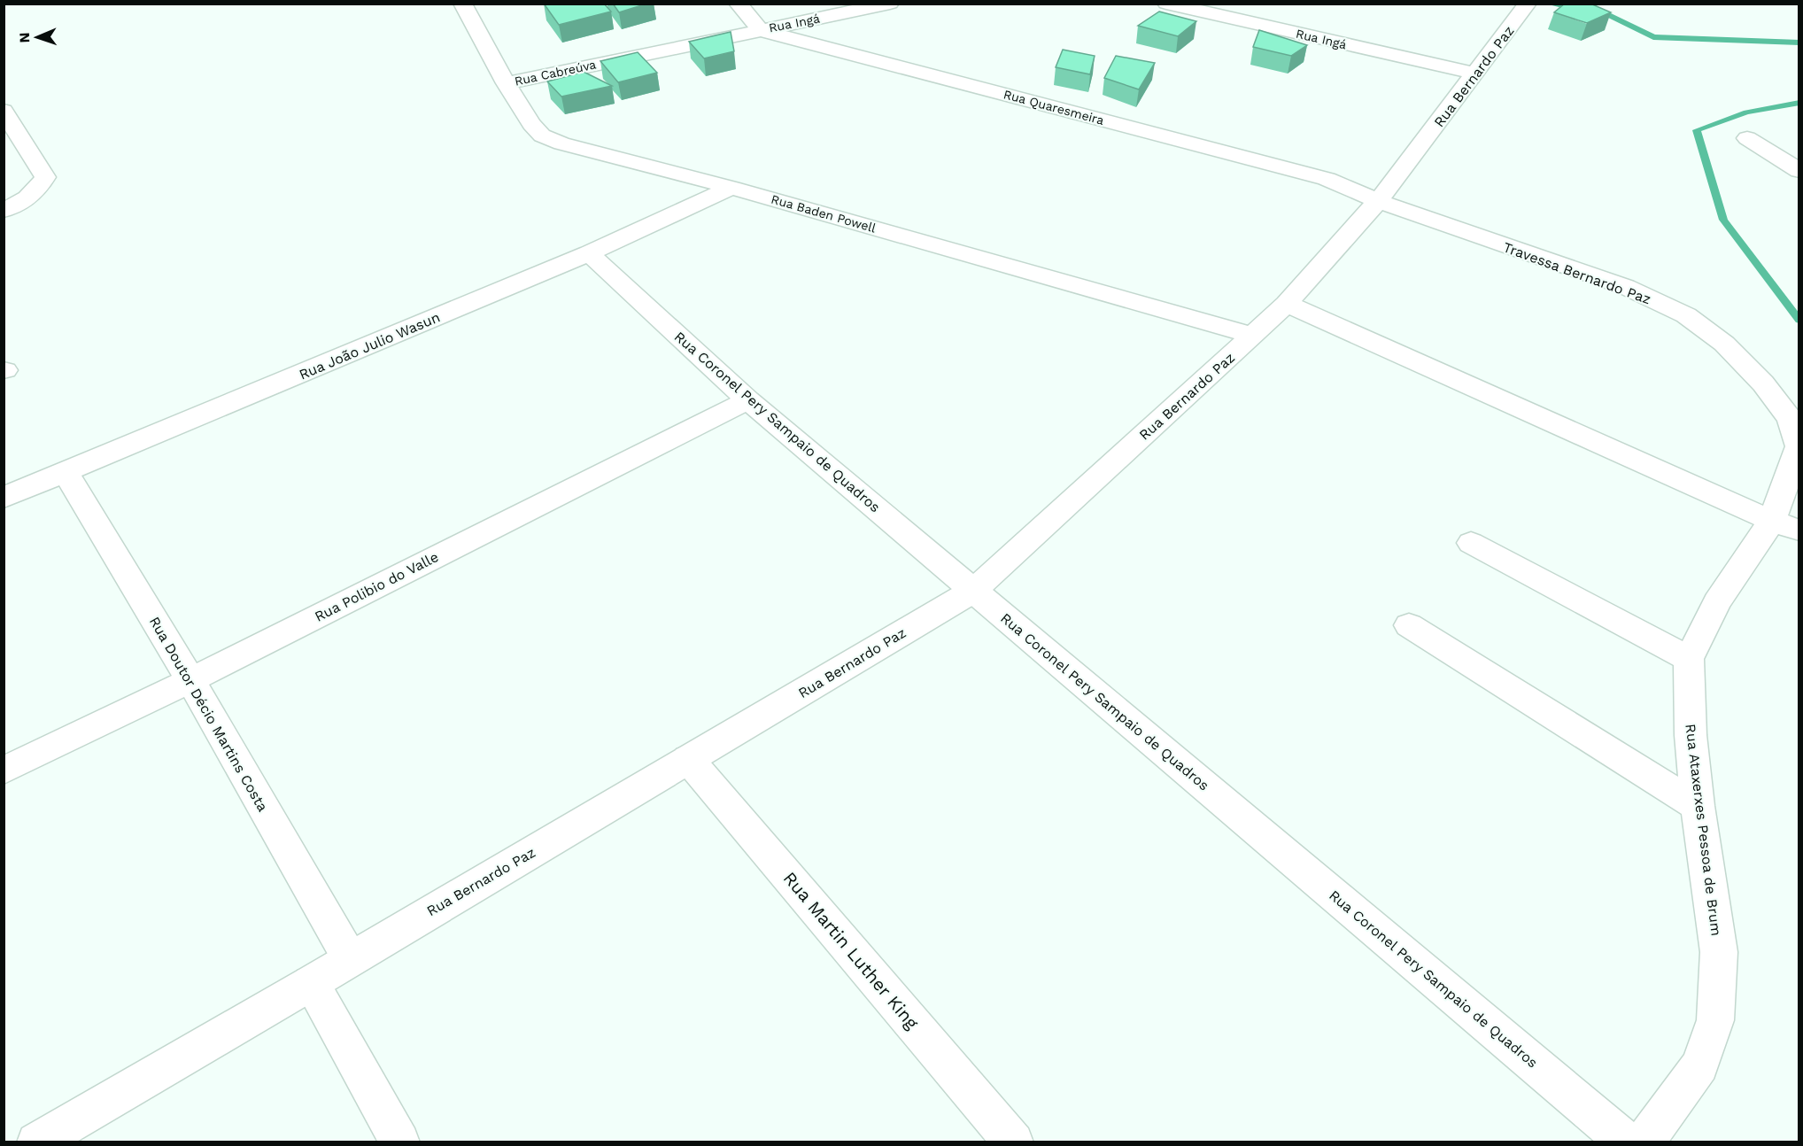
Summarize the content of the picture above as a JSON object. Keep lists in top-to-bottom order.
{
  "streets": {
    "street": [
      "Rua Ingá",
      "Rua Cabreúva",
      "Rua Bernardo Paz",
      "Rua Quaresmeira",
      "Rua Baden Powell",
      "Travessa Bernardo Paz",
      "Rua João Julio Wasun",
      "Rua Coronel Pery Sampaio de Quadros",
      "Rua Polibio do Valle",
      "Rua Doutor Décio Martins Costa",
      "Rua Ataxerxes Pessoa de Brum",
      "Rua Martin Luther King"
    ]
  },
  "crossings": [
    ["Rua Ingá", "Rua Cabreúva"],
    ["Rua Ingá", "Rua Bernardo Paz"],
    ["Rua Ingá", "Rua Quaresmeira"],
    ["Rua Cabreúva", "Rua Quaresmeira"],
    ["Rua Cabreúva", "Rua Baden Powell"],
    ["Rua Bernardo Paz", "Rua Quaresmeira"],
    ["Rua Bernardo Paz", "Rua Baden Powell"],
    ["Rua Bernardo Paz", "Travessa Bernardo Paz"],
    ["Rua Bernardo Paz", "Rua Coronel Pery Sampaio de Quadros"],
    ["Rua Bernardo Paz", "Rua Doutor Décio Martins Costa"],
    ["Rua Bernardo Paz", "Rua Martin Luther King"],
    ["Rua Quaresmeira", "Travessa Bernardo Paz"],
    ["Rua Baden Powell", "Rua João Julio Wasun"],
    ["Travessa Bernardo Paz", "Rua Ataxerxes Pessoa de Brum"],
    ["Rua João Julio Wasun", "Rua Coronel Pery Sampaio de Quadros"],
    ["Rua João Julio Wasun", "Rua Doutor Décio Martins Costa"],
    ["Rua Coronel Pery Sampaio de Quadros", "Rua Polibio do Valle"],
    ["Rua Polibio do Valle", "Rua Doutor Décio Martins Costa"]
  ],
  "north": "left"
}
